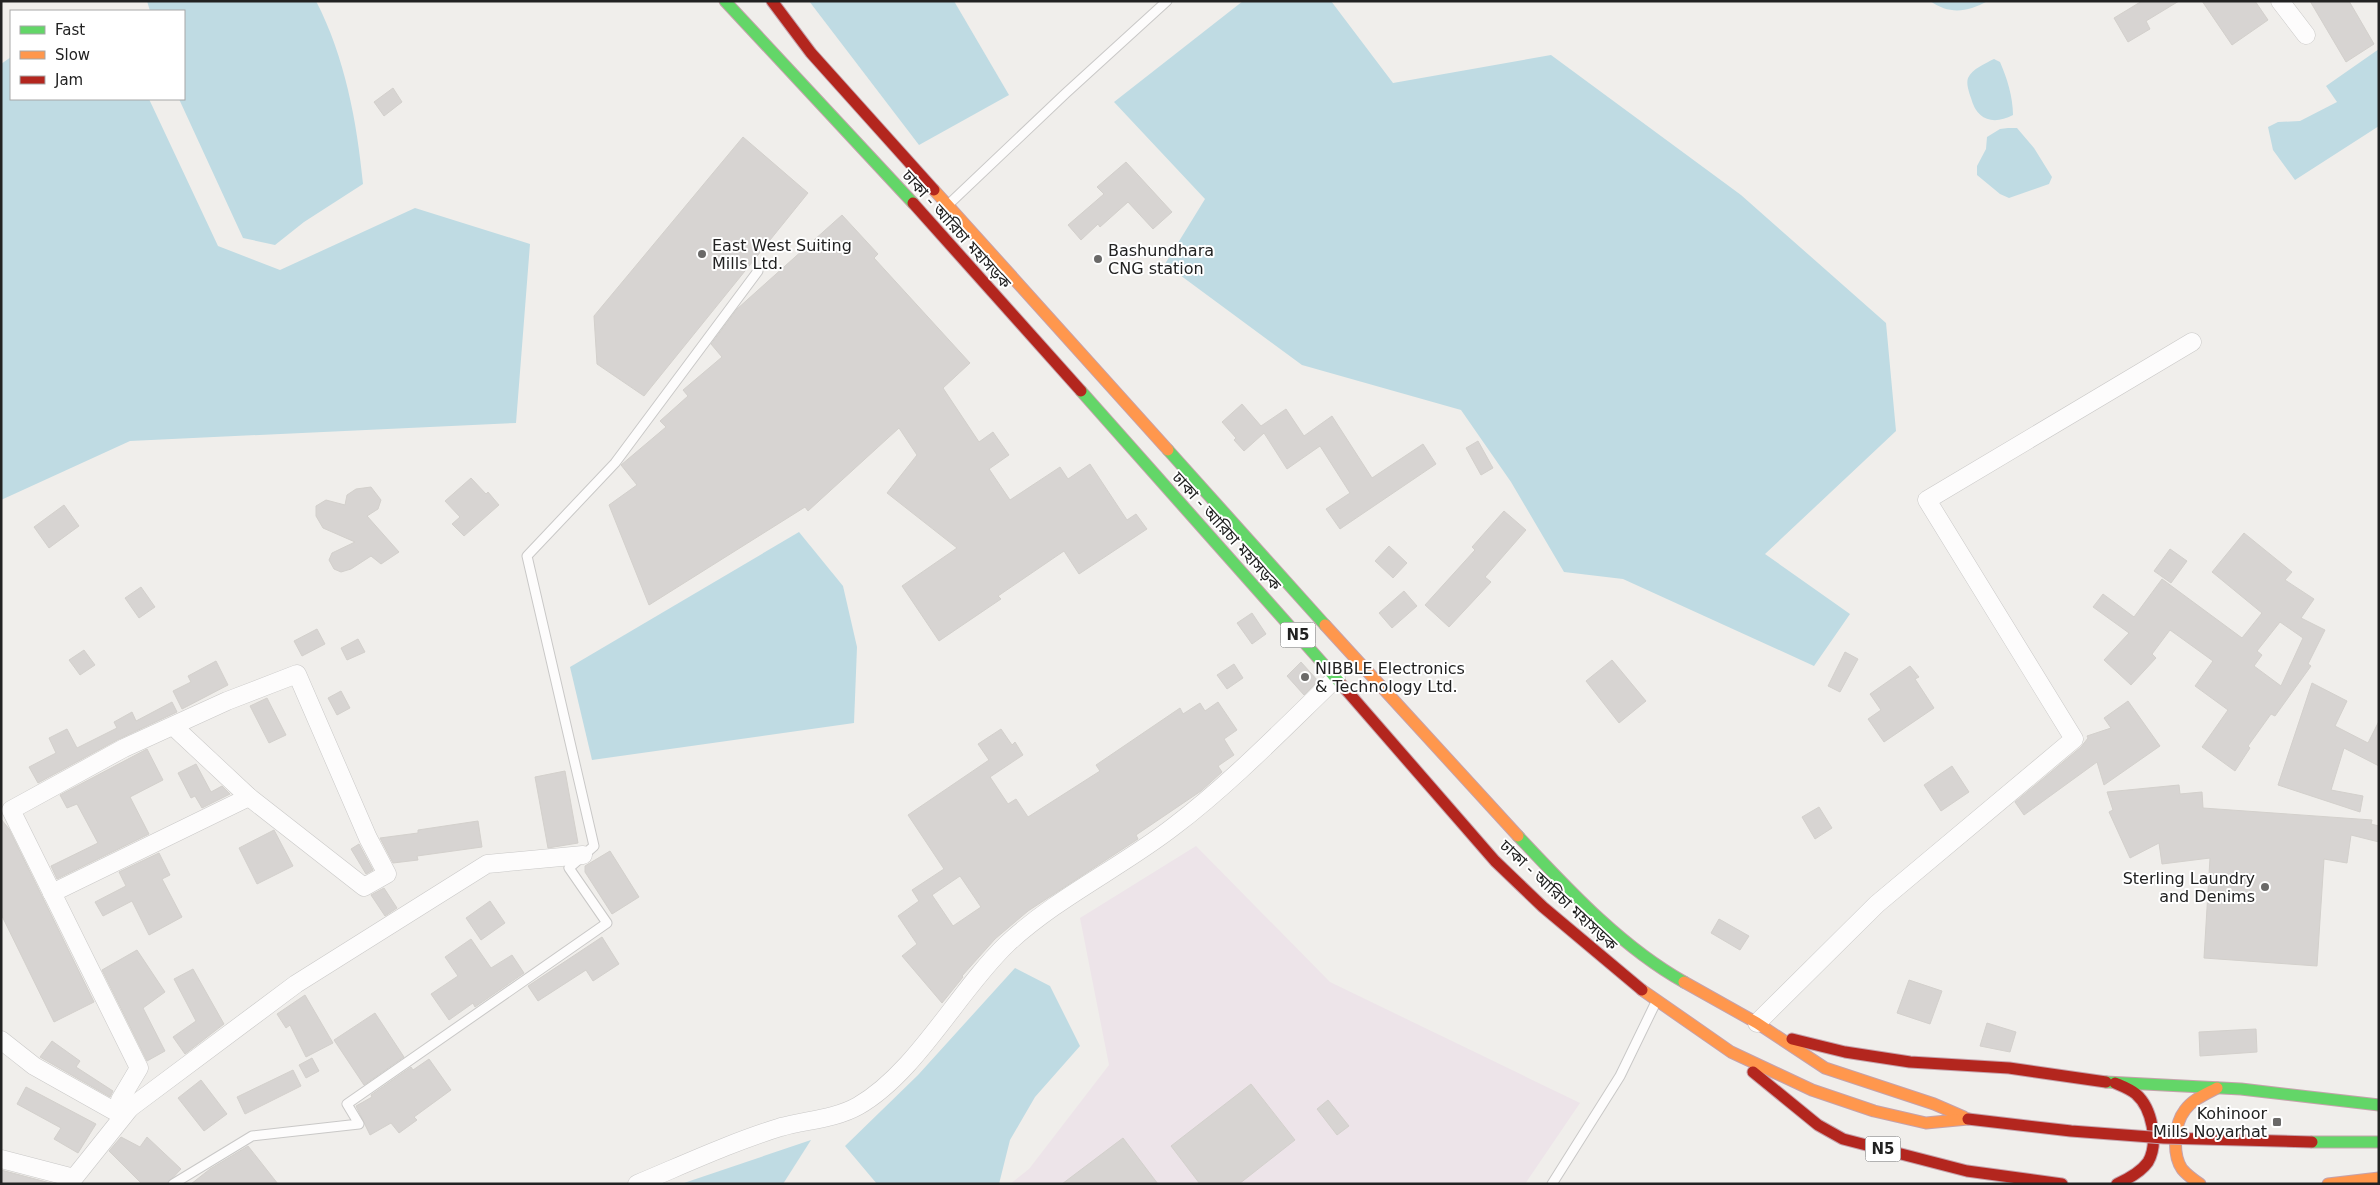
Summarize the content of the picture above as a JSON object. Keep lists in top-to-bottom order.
{
  "streets": {
    "highway": ["ঢাকা - আরিচা মহাসড়ক", "N5"]
  },
  "crossings": [
    ["ঢাকা - আরিচা মহাসড়ক", "N5"]
  ],
  "places": {
    "other": [
      "East West Suiting Mills Ltd.",
      "Bashundhara CNG station",
      "NIBBLE Electronics & Technology Ltd.",
      "Sterling Laundry and Denims"
    ],
    "transit": ["Kohinoor Mills Noyarhat"]
  },
  "legend": ["Fast", "Slow", "Jam"]
}
